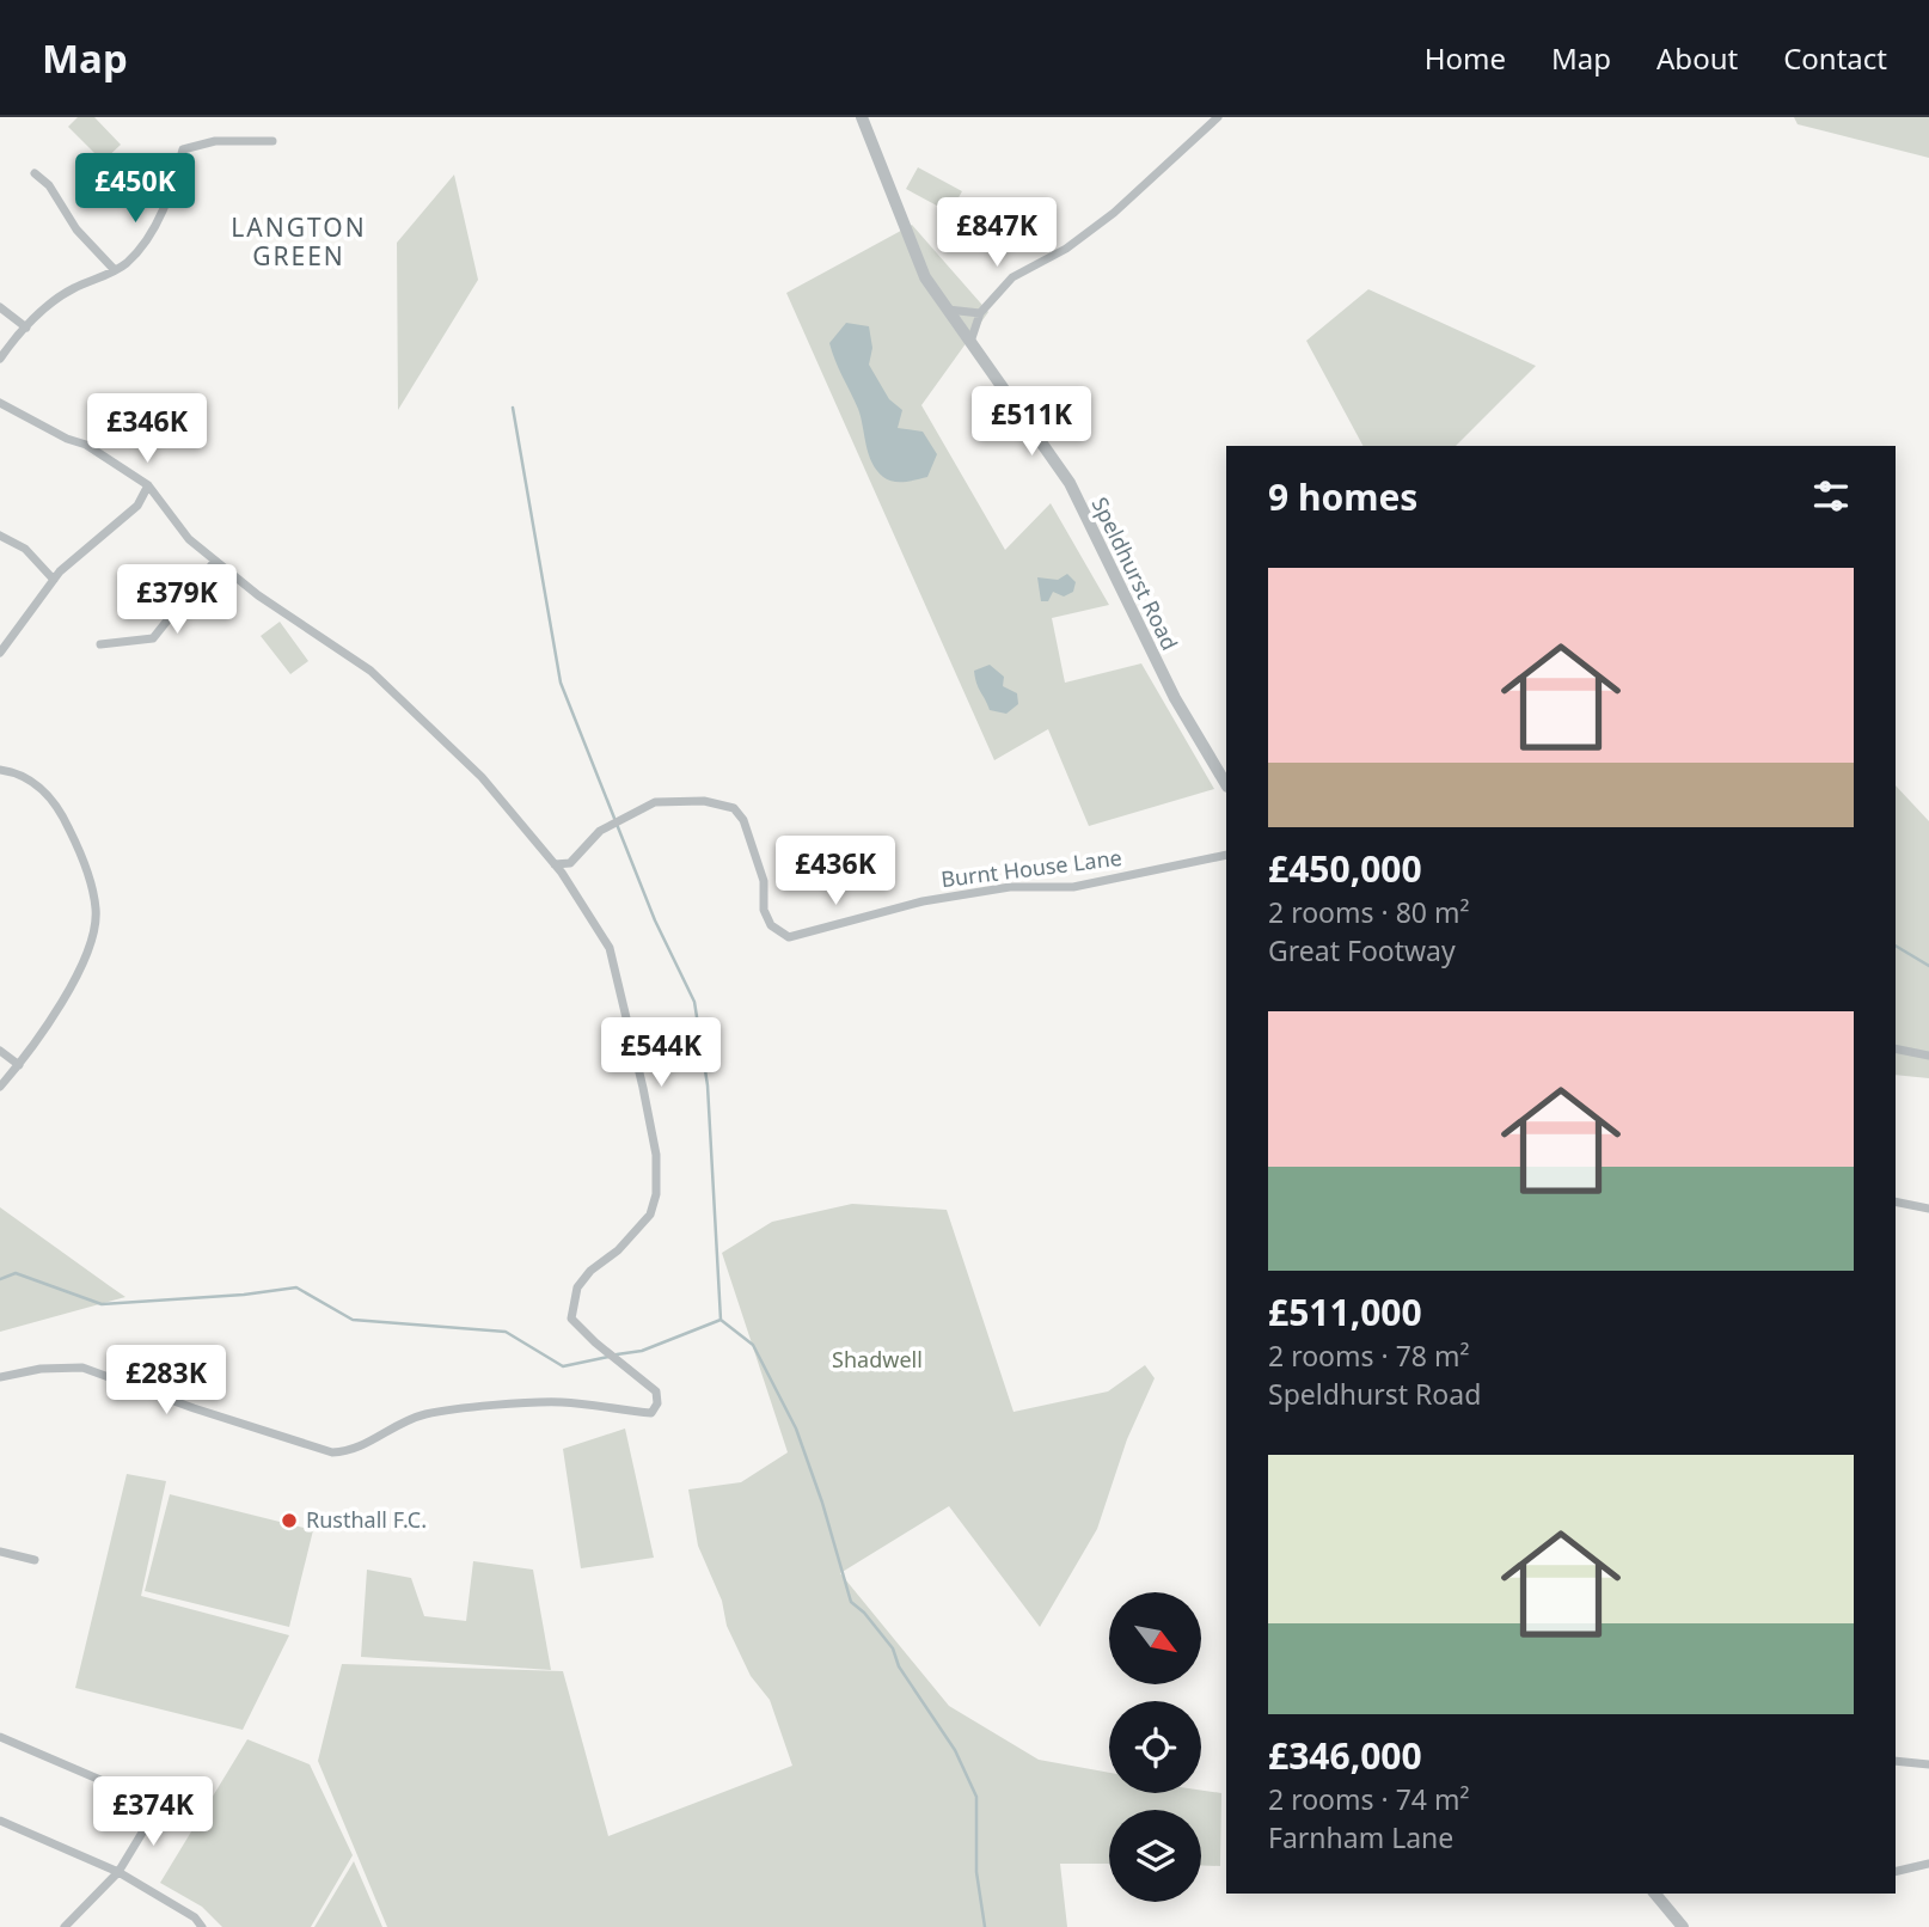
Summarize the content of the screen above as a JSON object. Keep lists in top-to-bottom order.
{
  "streets": {
    "street": ["Speldhurst Road", "Burnt House Lane"]
  },
  "districts": ["LANGTON GREEN"],
  "parks": ["Shadwell"],
  "places": ["Rusthall F.C."],
  "north": "bottom right",
  "page": {
    "header": "Map",
    "nav": [
      "Home",
      "Map",
      "About",
      "Contact"
    ],
    "price": [
      "£450K",
      "£847K",
      "£511K",
      "£346K",
      "£379K",
      "£436K",
      "£544K",
      "£283K",
      "£374K"
    ],
    "heading": "9 homes",
    "list": [
      {
        "name": "£450,000",
        "note": "2 rooms · 80 m² · Great Footway"
      },
      {
        "name": "£511,000",
        "note": "2 rooms · 78 m² · Speldhurst Road"
      },
      {
        "name": "£346,000",
        "note": "2 rooms · 74 m² · Farnham Lane"
      }
    ]
  }
}
